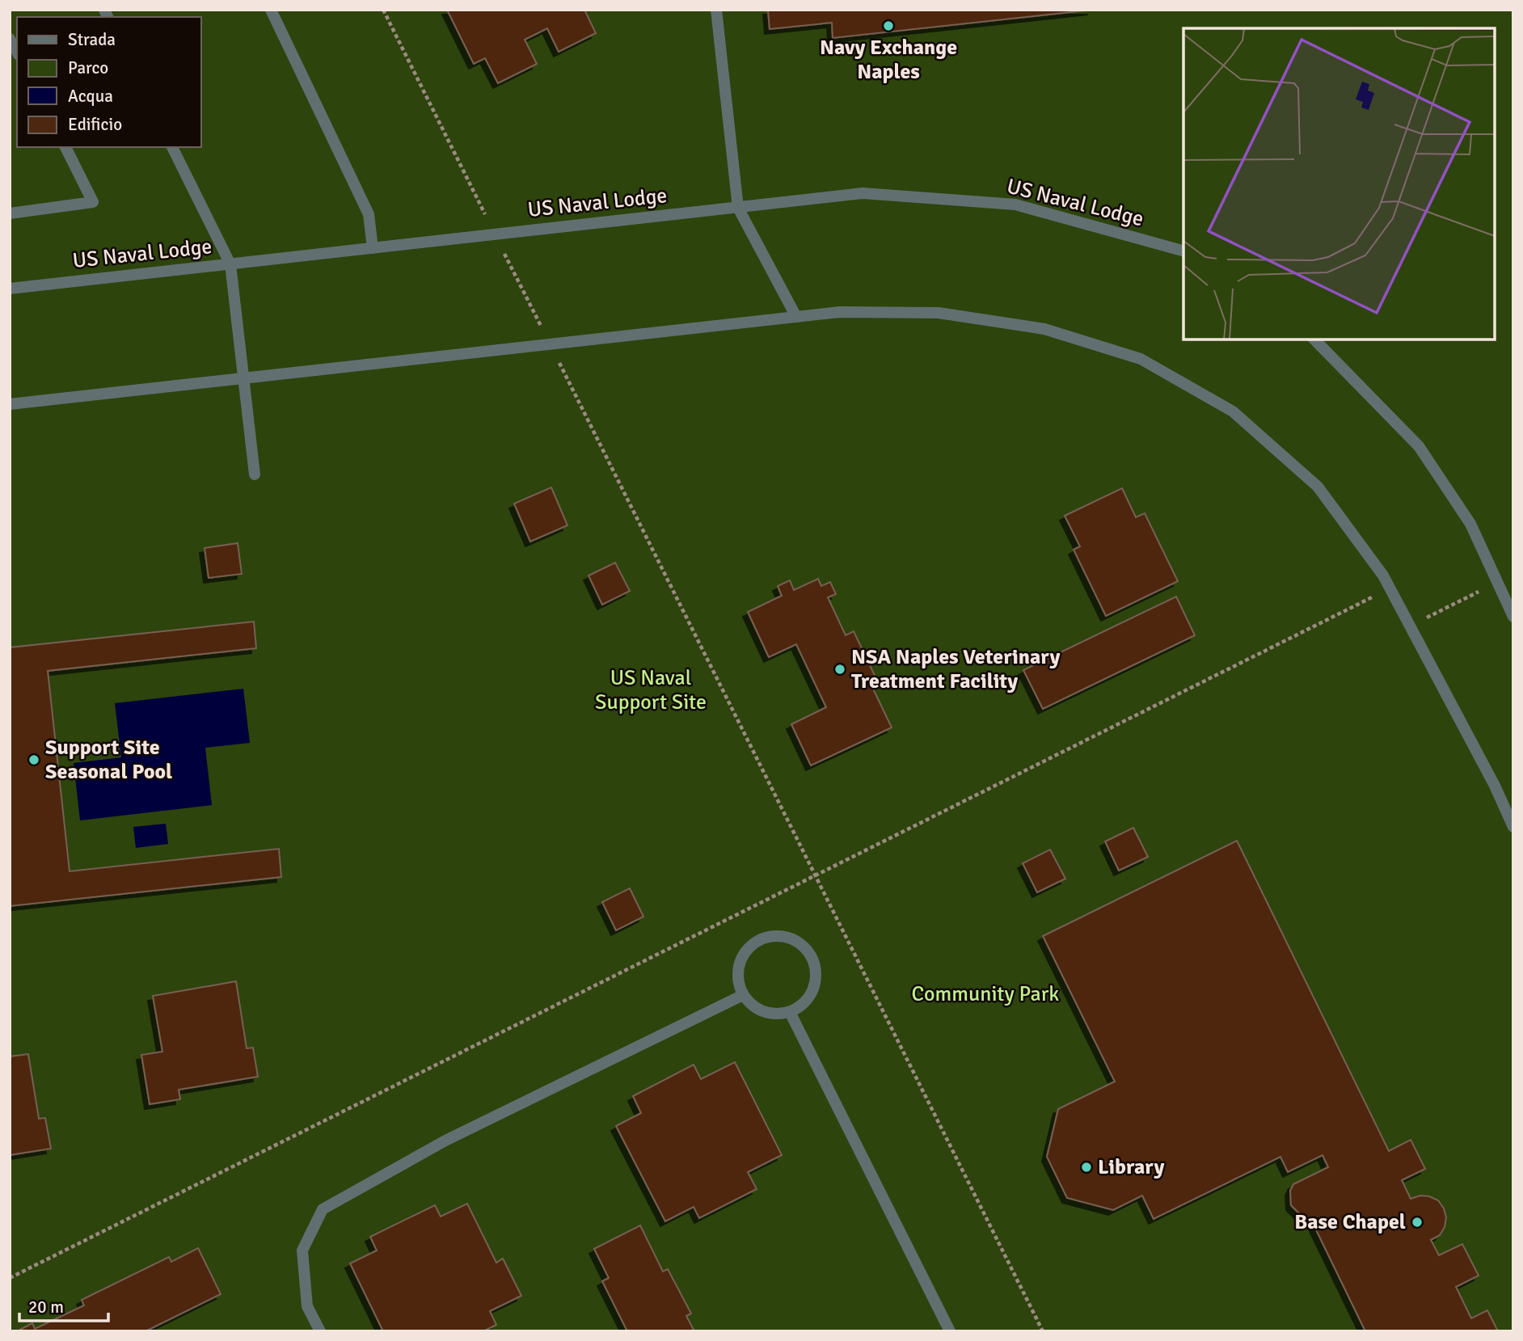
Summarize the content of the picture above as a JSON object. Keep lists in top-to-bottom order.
{
  "streets": {
    "street": ["US Naval Lodge"]
  },
  "parks": ["US Naval Support Site", "Community Park"],
  "places": [
    "Navy Exchange Naples",
    "NSA Naples Veterinary Treatment Facility",
    "Support Site Seasonal Pool",
    "Library",
    "Base Chapel"
  ],
  "legend": [
    "Strada",
    "Parco",
    "Acqua",
    "Edificio"
  ],
  "scale_bar": "20 m"
}
